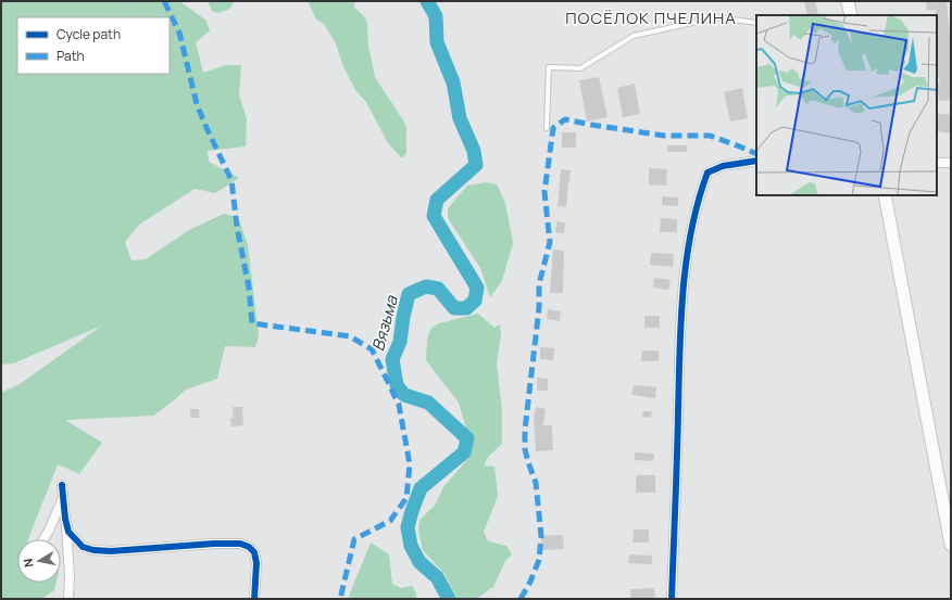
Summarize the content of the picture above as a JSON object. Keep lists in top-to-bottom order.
{
  "districts": ["ПОСЁЛОК ПЧЕЛИНА"],
  "water": ["Вязьма"],
  "legend": ["Cycle path", "Path"],
  "north": "left"
}
